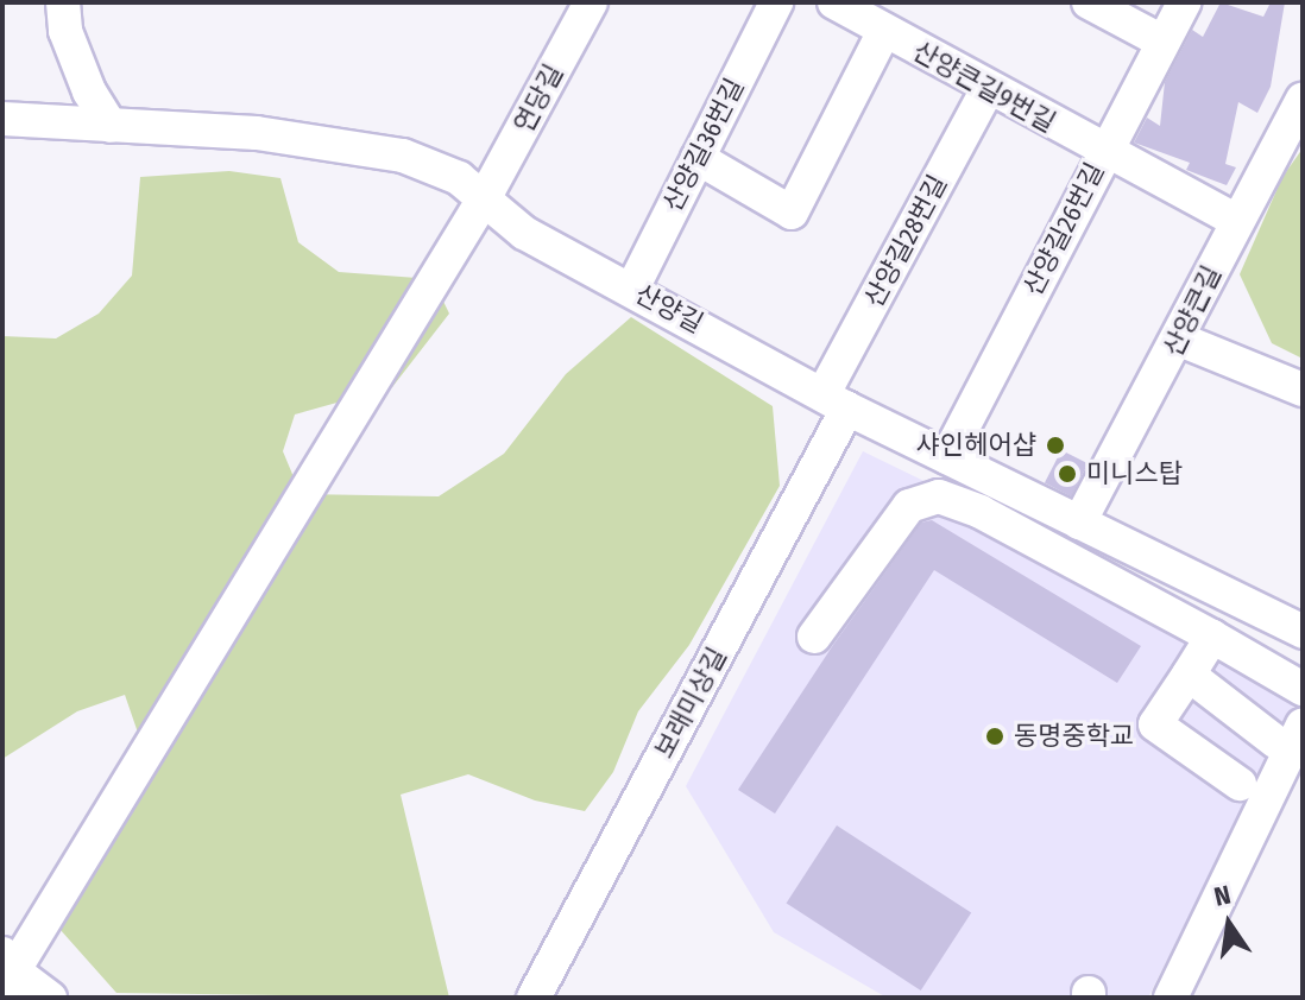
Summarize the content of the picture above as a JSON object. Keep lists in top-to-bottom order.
{
  "streets": {
    "street": [
      "산양큰길9번길",
      "연당길",
      "산양길36번길",
      "산양길26번길",
      "산양길28번길",
      "산양길",
      "산양큰길",
      "보래미상길"
    ]
  },
  "crossings": [
    ["산양큰길9번길", "산양길26번길"],
    ["산양큰길9번길", "산양길28번길"],
    ["산양큰길9번길", "산양큰길"],
    ["연당길", "산양길"],
    ["산양길36번길", "산양길"],
    ["산양길26번길", "산양길"],
    ["산양길28번길", "산양길"],
    ["산양길28번길", "보래미상길"],
    ["산양길", "산양큰길"],
    ["산양길", "보래미상길"]
  ],
  "places": ["샤인헤어샵", "미니스탑", "동명중학교"],
  "north": "top"
}
